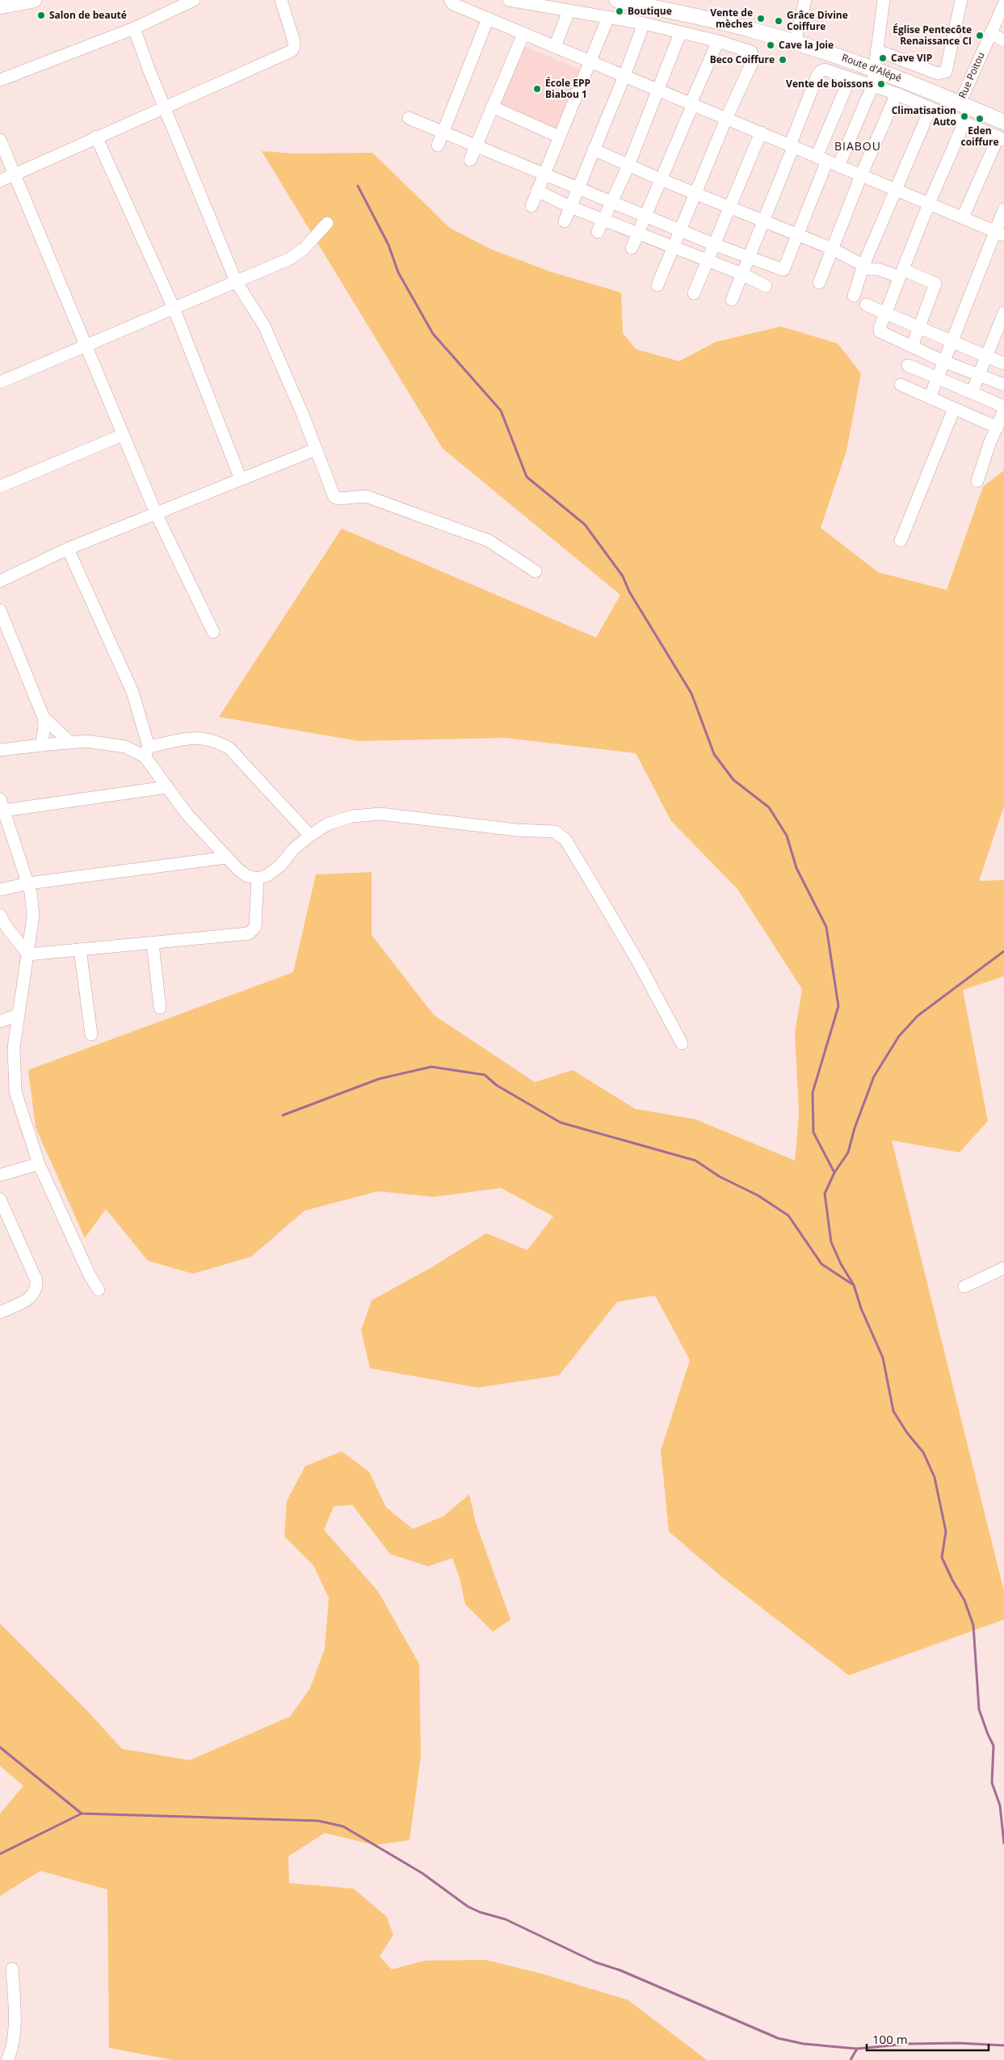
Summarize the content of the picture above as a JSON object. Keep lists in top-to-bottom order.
{
  "streets": {
    "main road": ["Route d'Alépé"],
    "street": ["Rue Poitou"]
  },
  "crossings": [
    ["Route d'Alépé", "Rue Poitou"]
  ],
  "districts": ["BIABOU"],
  "places": [
    "Boutique",
    "Salon de beauté",
    "Vente de mèches",
    "Grâce Divine Coiffure",
    "Église Pentecôte Renaissance CI",
    "Cave la Joie",
    "Cave VIP",
    "Beco Coiffure",
    "Vente de boissons",
    "École EPP Biabou 1",
    "Climatisation Auto",
    "Eden coiffure"
  ],
  "scale_bar": "100 m"
}
